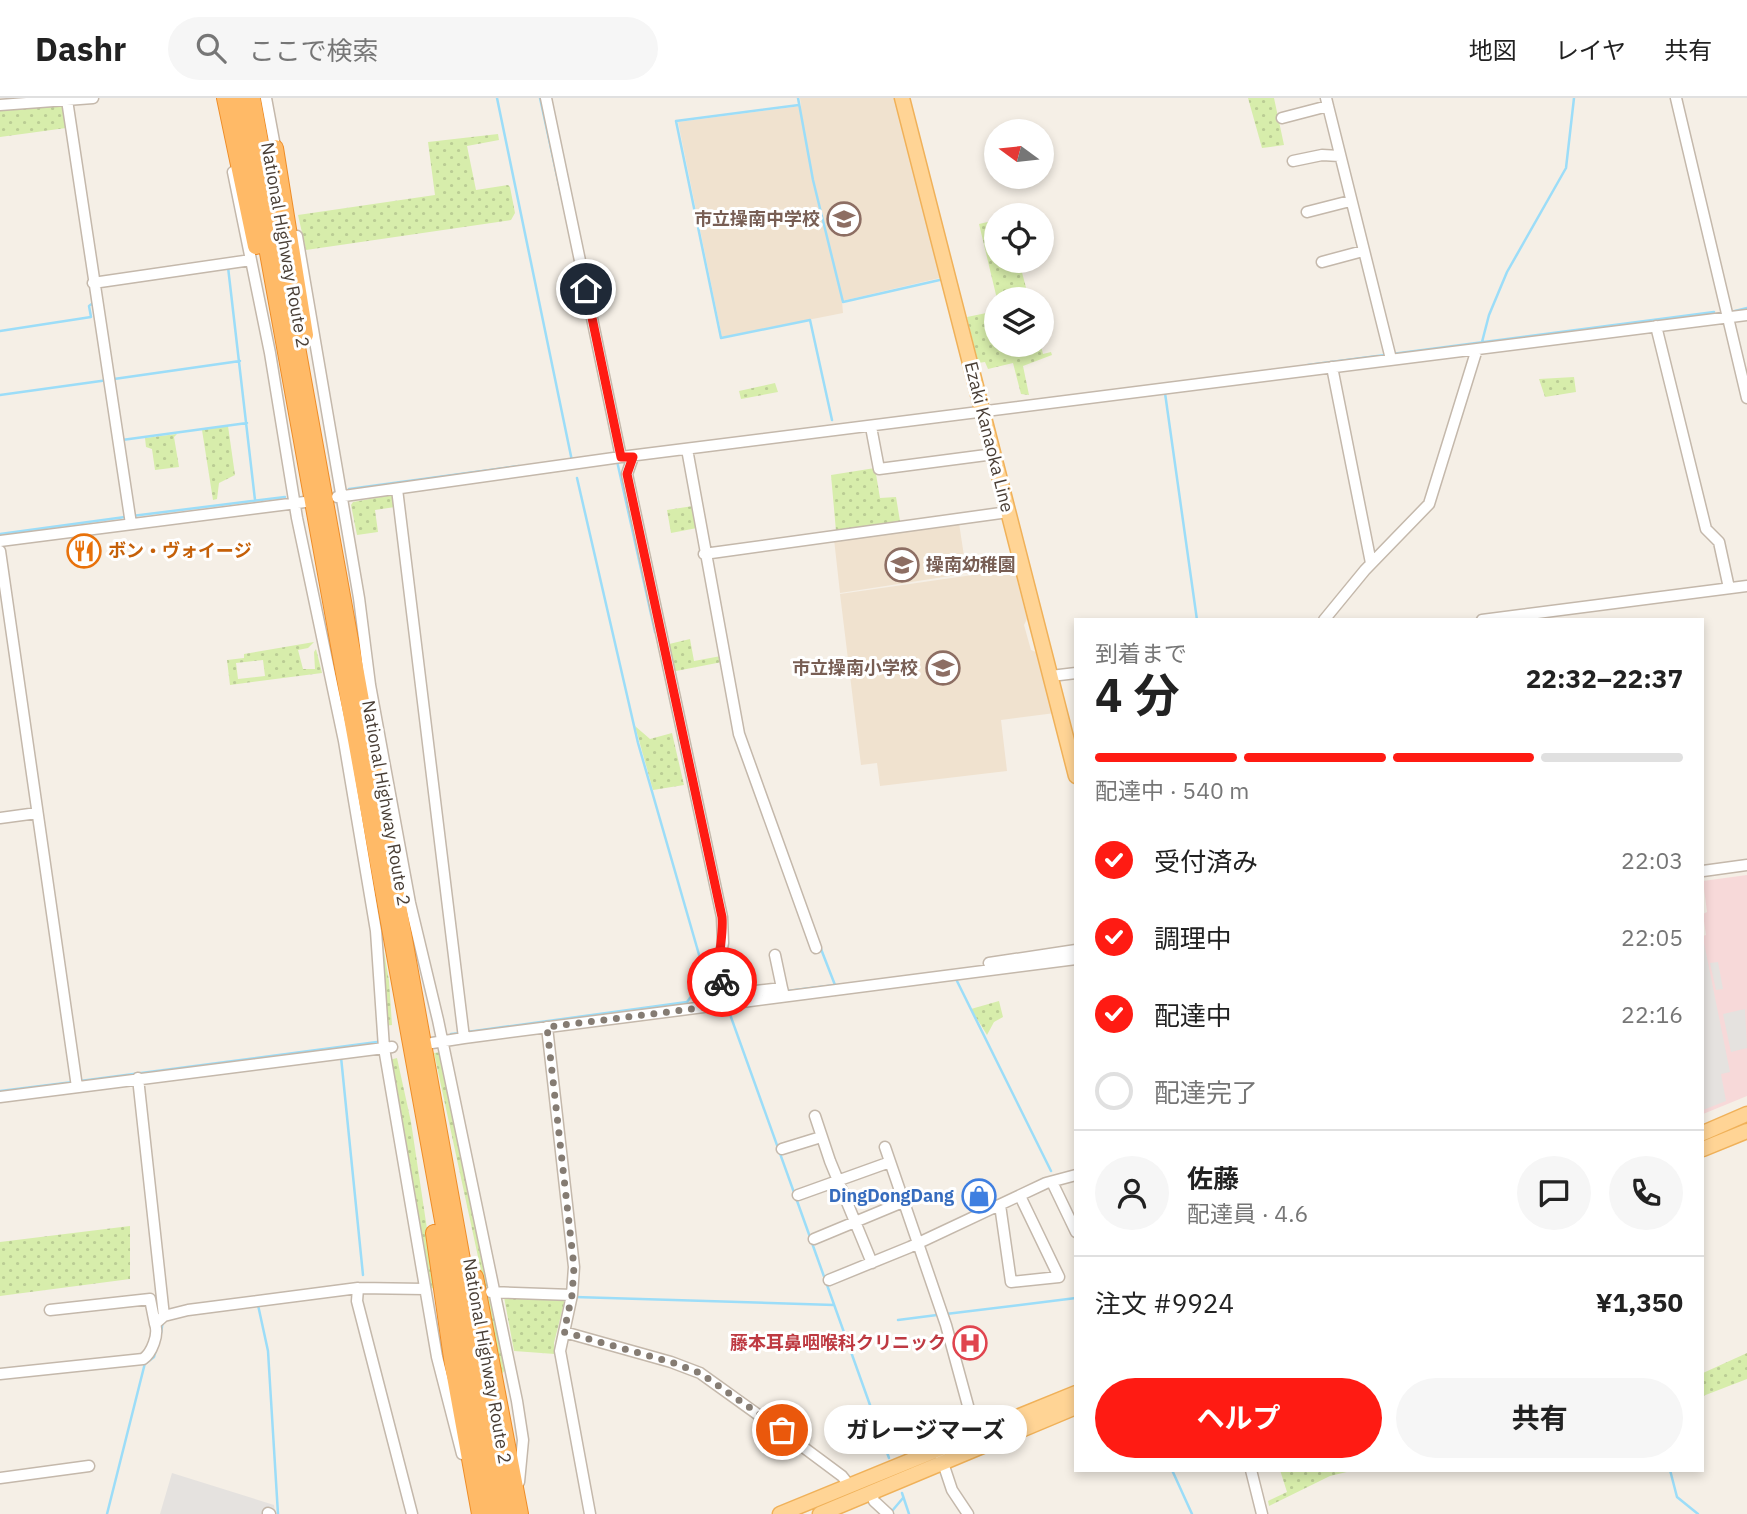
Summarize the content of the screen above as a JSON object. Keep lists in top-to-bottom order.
{
  "streets": {
    "highway": ["National Highway Route 2"],
    "main road": ["Ezaki Kanaoka Line"]
  },
  "places": {
    "school or university": ["市立操南中学校", "操南幼稚園", "市立操南小学校"],
    "restaurant": ["ボン・ヴォイージ"],
    "shop": ["DingDongDang"],
    "hospital": ["藤本耳鼻咽喉科クリニック"],
    "other": ["ガレージマーズ"]
  },
  "north": "left",
  "page": {
    "header": "Dashr",
    "search": "ここで検索",
    "nav": ["地図", "レイヤ", "共有"],
    "heading": ["4 分", "到着まで", "22:32–22:37"],
    "panel": [
      "佐藤",
      "配達員 · 4.6",
      "注文 #9924",
      "¥1,350"
    ],
    "bar": "配達中 · 540 m",
    "list": [
      ["受付済み", "22:03"],
      ["調理中", "22:05"],
      ["配達中", "22:16"],
      "配達完了"
    ],
    "buttons": ["ヘルプ", "共有"],
    "bubble": "ガレージマーズ"
  }
}
